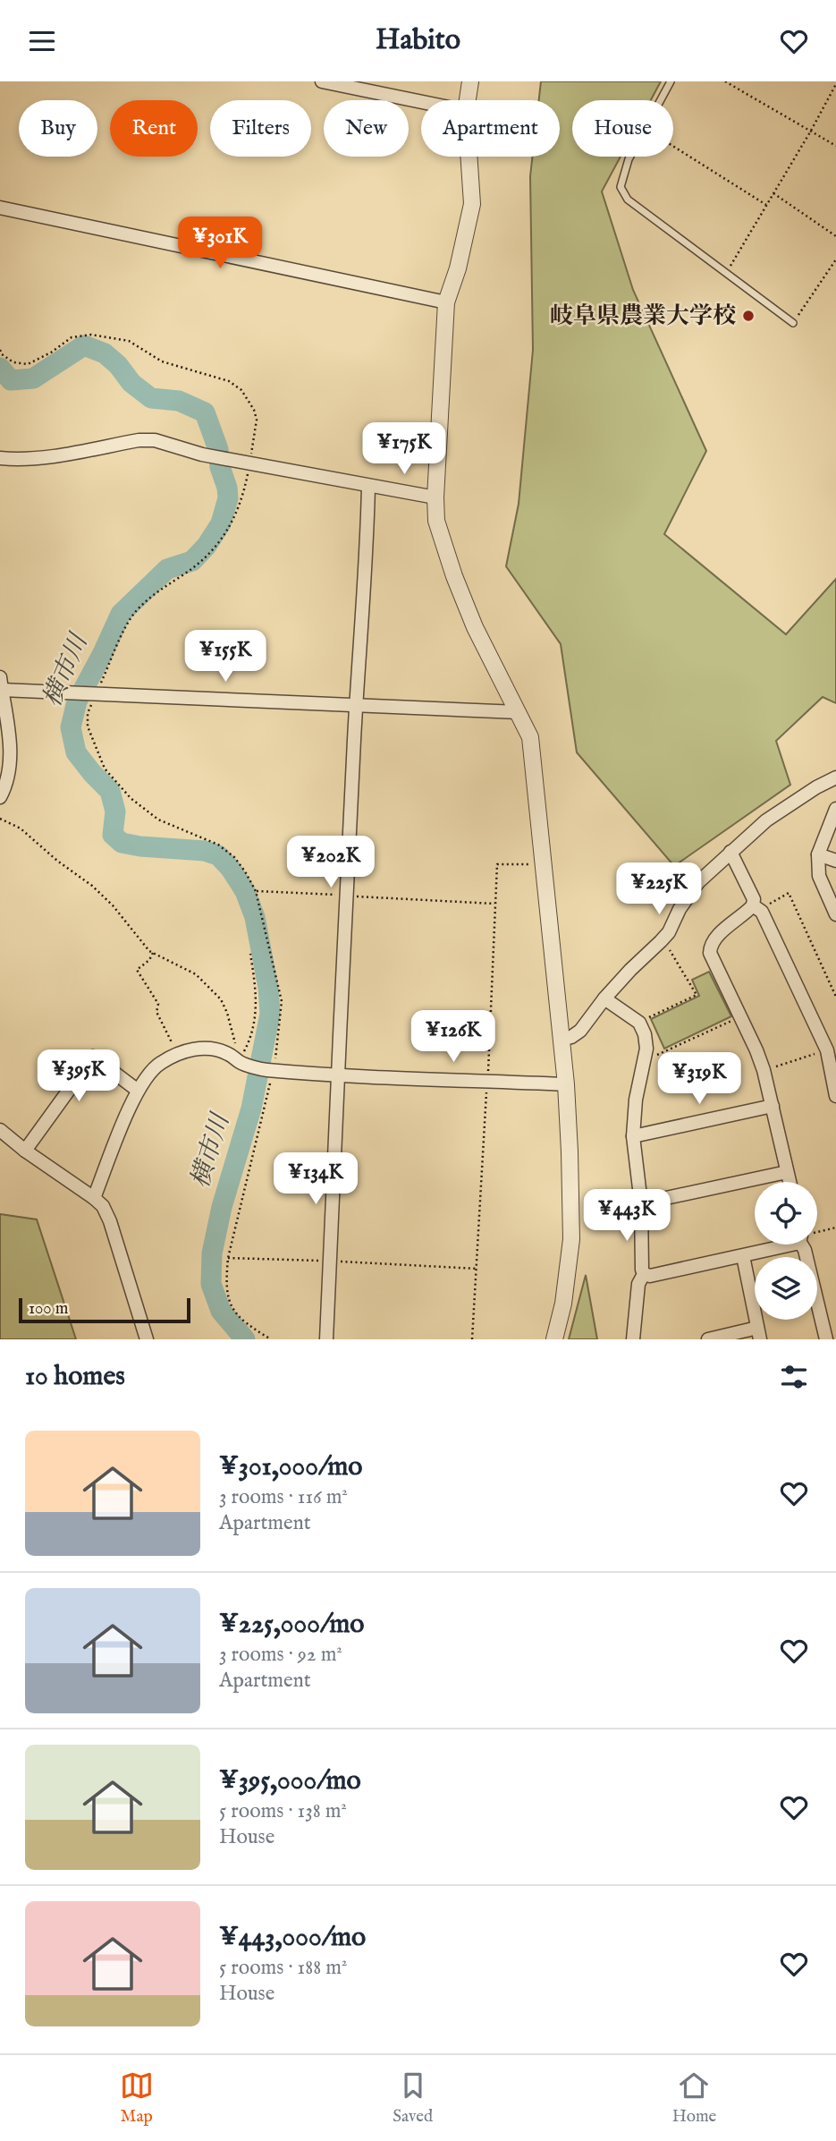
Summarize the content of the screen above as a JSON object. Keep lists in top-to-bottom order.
{
  "water": ["横市川"],
  "places": ["岐阜県農業大学校"],
  "scale_bar": "100 m",
  "page": {
    "header": "Habito",
    "chip": [
      "Buy",
      "Rent",
      "Filters",
      "New",
      "Apartment",
      "House"
    ],
    "price": [
      "¥301K",
      "¥175K",
      "¥155K",
      "¥202K",
      "¥225K",
      "¥126K",
      "¥395K",
      "¥319K",
      "¥134K",
      "¥443K"
    ],
    "scale": "100 m",
    "heading": "10 homes",
    "list": [
      {
        "name": "¥301,000/mo",
        "note": "3 rooms · 116 m² · Apartment"
      },
      {
        "name": "¥225,000/mo",
        "note": "3 rooms · 92 m² · Apartment"
      },
      {
        "name": "¥395,000/mo",
        "note": "5 rooms · 138 m² · House"
      },
      {
        "name": "¥443,000/mo",
        "note": "5 rooms · 188 m² · House"
      }
    ],
    "tabs": ["Map", "Saved", "Home"]
  }
}
